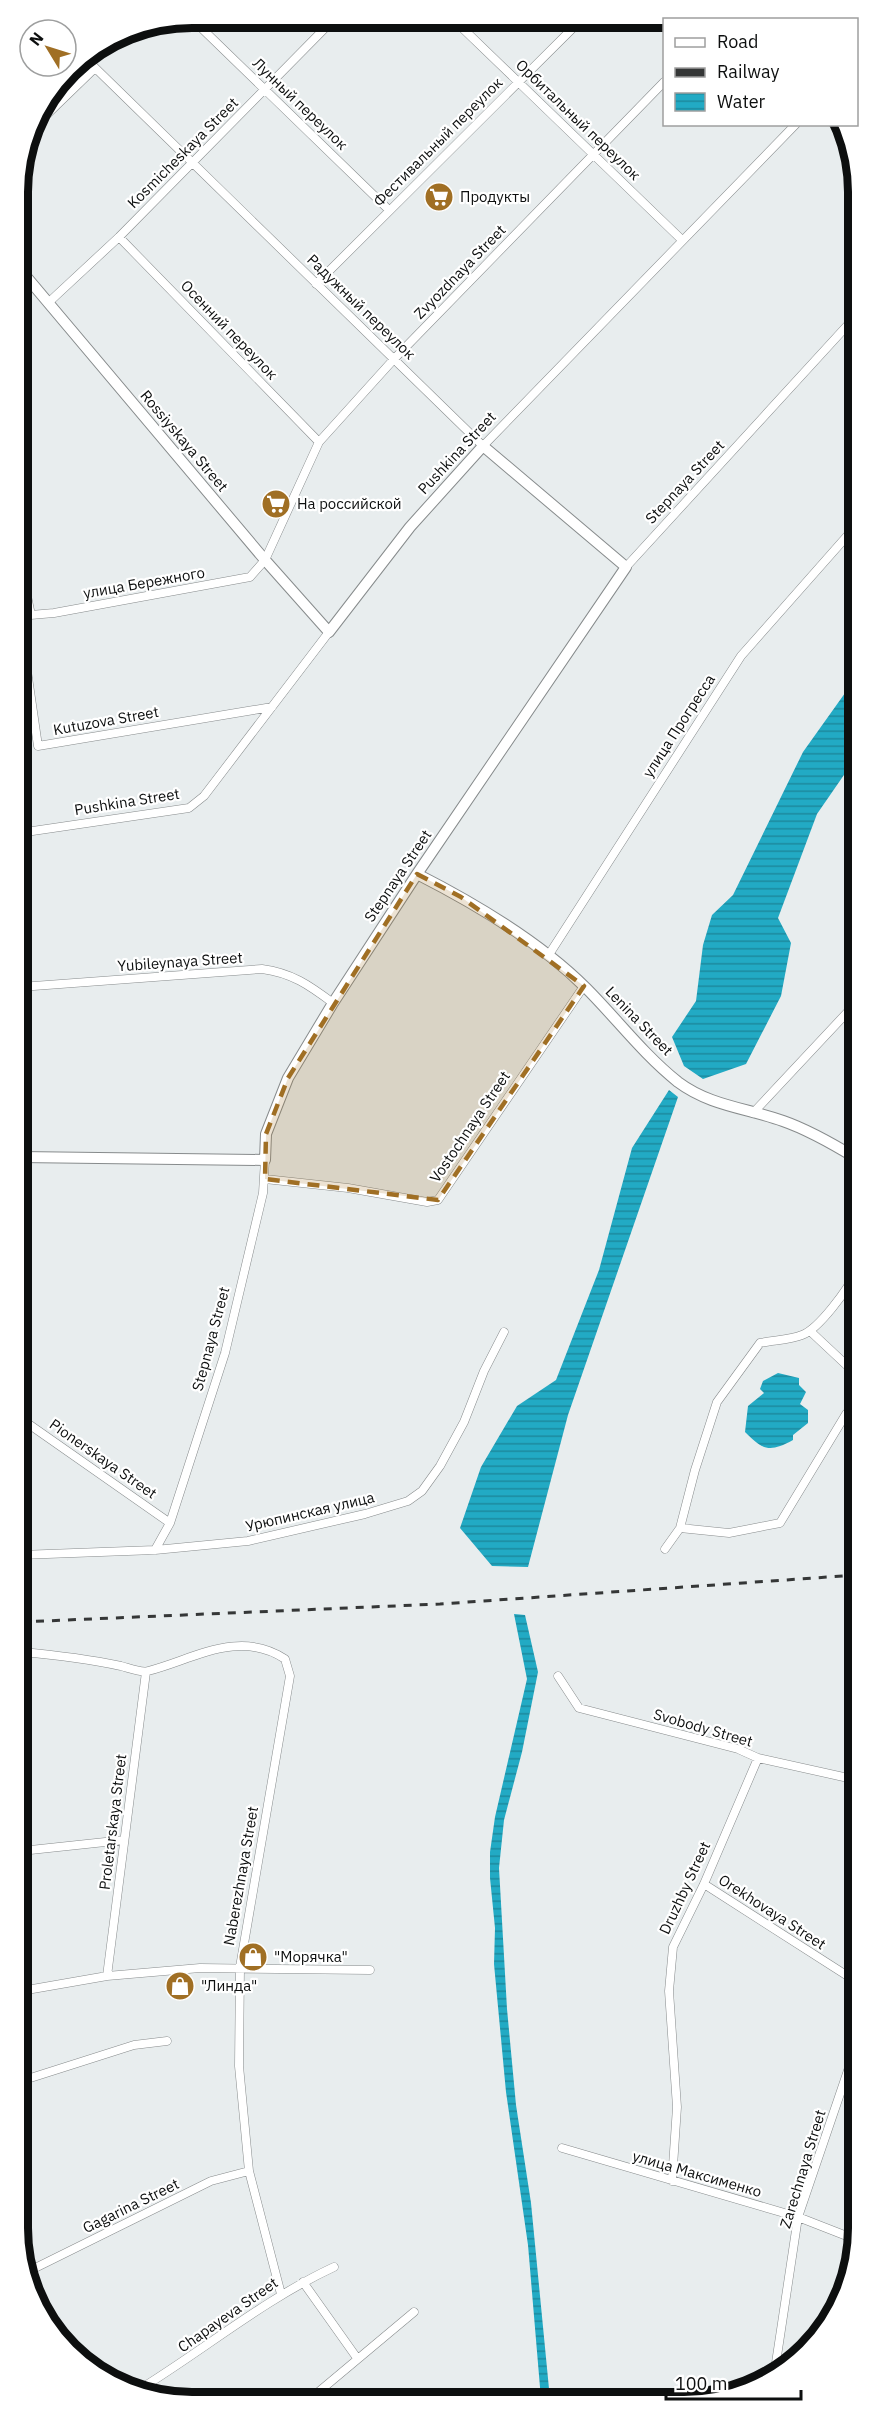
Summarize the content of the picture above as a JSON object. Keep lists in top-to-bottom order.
{
  "streets": {
    "street": [
      "Лунный переулок",
      "Орбитальный переулок",
      "Фестивальный переулок",
      "Kosmicheskaya Street",
      "Zvyozdnaya Street",
      "Радужный переулок",
      "Осенний переулок",
      "Rossiyskaya Street",
      "Pushkina Street",
      "Stepnaya Street",
      "улица Бережного",
      "Kutuzova Street",
      "улица Прогресса",
      "Yubileynaya Street",
      "Lenina Street",
      "Vostochnaya Street",
      "Pionerskaya Street",
      "Урюпинская улица",
      "Svobody Street",
      "Proletarskaya Street",
      "Naberezhnaya Street",
      "Druzhby Street",
      "Orekhovaya Street",
      "Zarechnaya Street",
      "улица Максименко",
      "Gagarina Street",
      "Chapayeva Street"
    ]
  },
  "crossings": [
    ["Лунный переулок", "Фестивальный переулок"],
    ["Лунный переулок", "Kosmicheskaya Street"],
    ["Орбитальный переулок", "Фестивальный переулок"],
    ["Орбитальный переулок", "Zvyozdnaya Street"],
    ["Орбитальный переулок", "Pushkina Street"],
    ["Фестивальный переулок", "Радужный переулок"],
    ["Kosmicheskaya Street", "Радужный переулок"],
    ["Kosmicheskaya Street", "Осенний переулок"],
    ["Kosmicheskaya Street", "Rossiyskaya Street"],
    ["Zvyozdnaya Street", "Радужный переулок"],
    ["Zvyozdnaya Street", "Осенний переулок"],
    ["Zvyozdnaya Street", "Rossiyskaya Street"],
    ["Zvyozdnaya Street", "улица Бережного"],
    ["Радужный переулок", "Pushkina Street"],
    ["Радужный переулок", "Stepnaya Street"],
    ["Rossiyskaya Street", "Pushkina Street"],
    ["Rossiyskaya Street", "улица Бережного"],
    ["Pushkina Street", "Kutuzova Street"],
    ["Stepnaya Street", "Yubileynaya Street"],
    ["Stepnaya Street", "Lenina Street"],
    ["Stepnaya Street", "Vostochnaya Street"],
    ["Stepnaya Street", "Pionerskaya Street"],
    ["Stepnaya Street", "Урюпинская улица"],
    ["улица Прогресса", "Lenina Street"],
    ["Lenina Street", "Vostochnaya Street"],
    ["Svobody Street", "Druzhby Street"],
    ["Proletarskaya Street", "Naberezhnaya Street"],
    ["Naberezhnaya Street", "Gagarina Street"],
    ["Naberezhnaya Street", "Chapayeva Street"],
    ["Druzhby Street", "Orekhovaya Street"],
    ["Druzhby Street", "улица Максименко"],
    ["Zarechnaya Street", "улица Максименко"]
  ],
  "places": {
    "supermarket": ["Продукты", "На российской"],
    "shop": ["\"Морячка\"", "\"Линда\""]
  },
  "legend": ["Road", "Railway", "Water"],
  "scale_bar": "100 m",
  "north": "top left"
}
